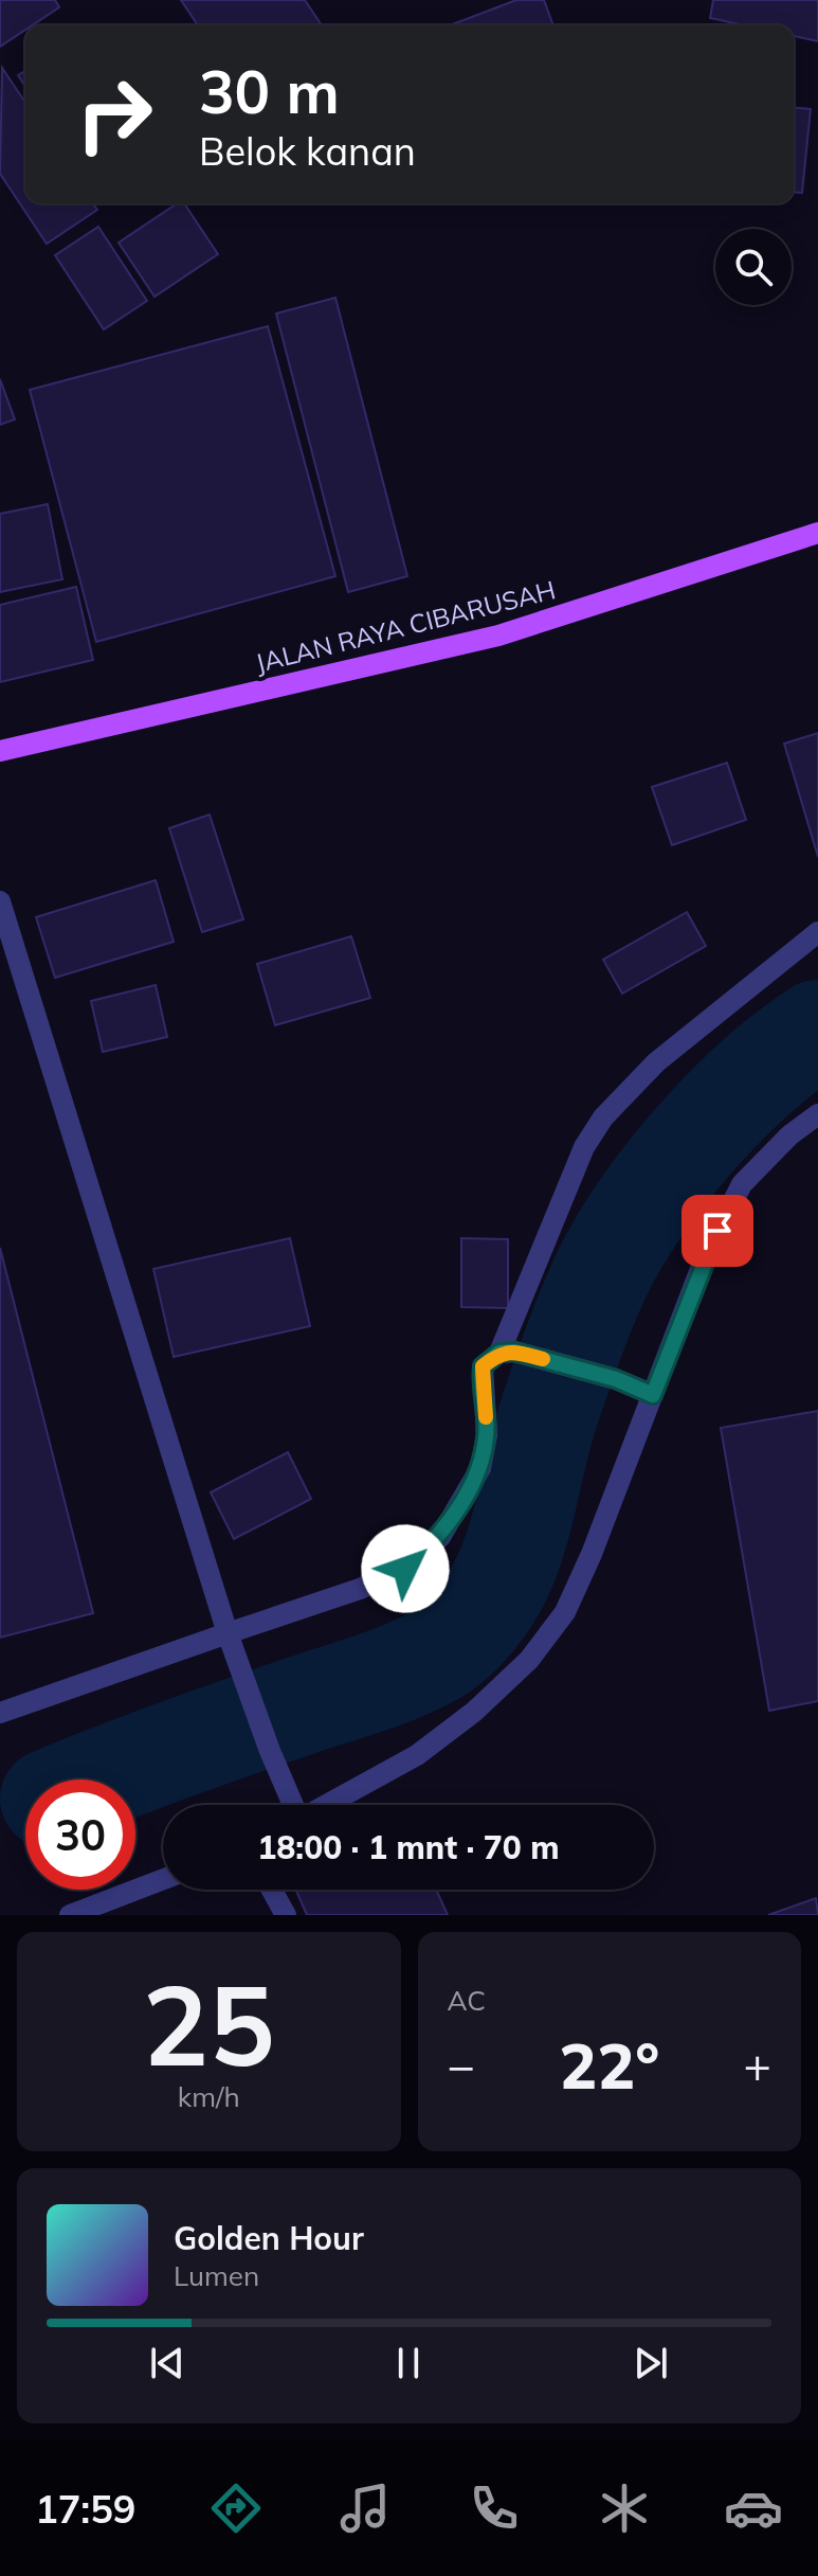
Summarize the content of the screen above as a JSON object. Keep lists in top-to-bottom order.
{
  "streets": {
    "main road": ["JALAN RAYA CIBARUSAH"]
  },
  "page": {
    "turn": ["30 m", "Belok kanan"],
    "limit": "30",
    "trip": "18:00 · 1 mnt · 70 m",
    "tile": [
      ["25", "km/h"],
      "AC"
    ],
    "heat": ["−", "22°", "+"],
    "song": ["Golden Hour", "Lumen"],
    "tabs": "17:59"
  }
}
